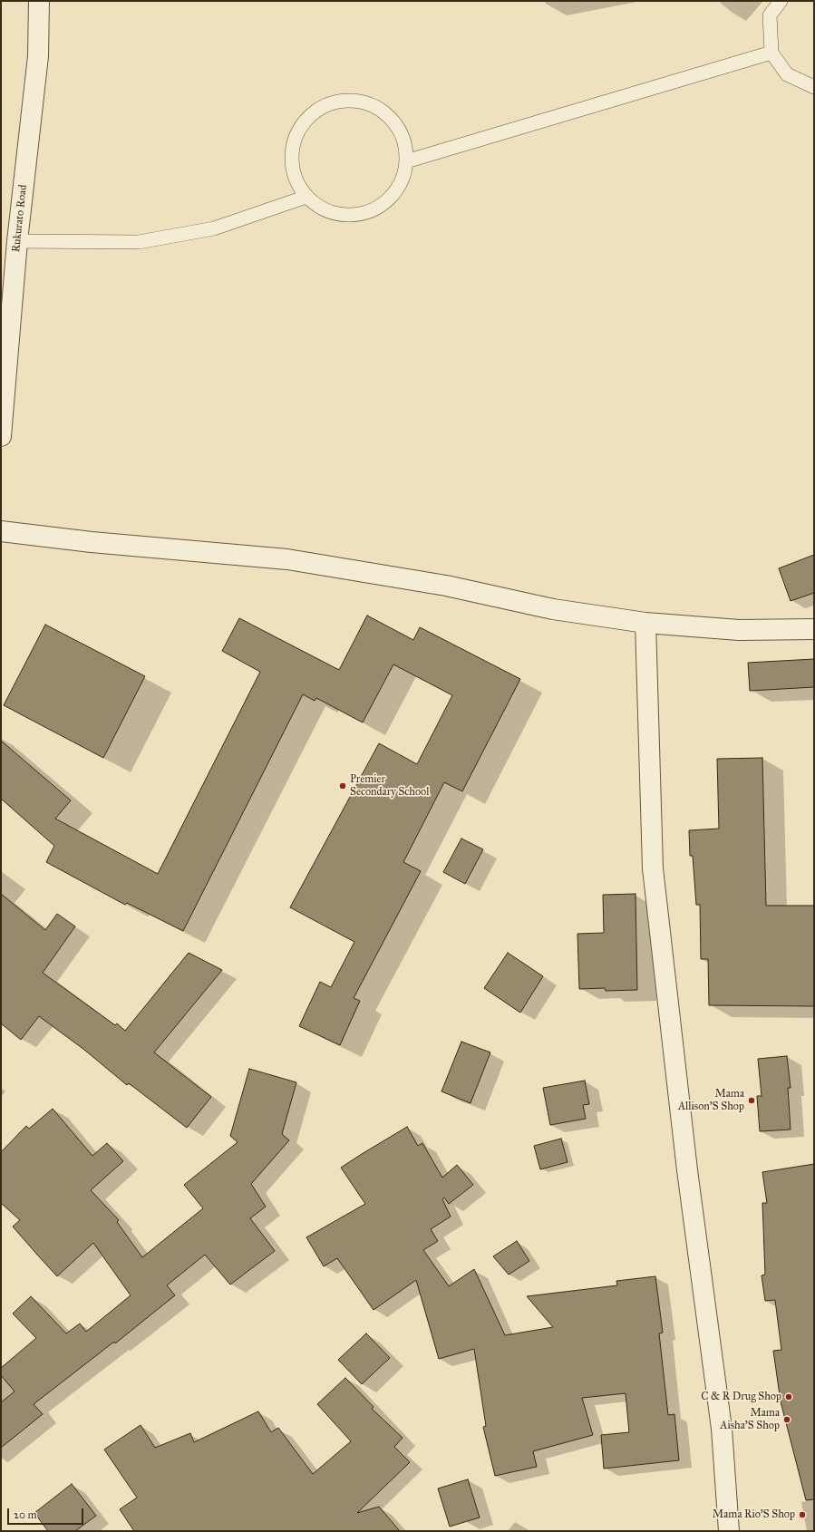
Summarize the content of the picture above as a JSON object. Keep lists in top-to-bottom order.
{
  "streets": {
    "street": ["Rukurato Road"]
  },
  "places": [
    "Premier Secondary School",
    "Mama Allison'S Shop",
    "C & R Drug Shop",
    "Mama Aisha'S Shop",
    "Mama Rio'S Shop"
  ],
  "scale_bar": "20 m"
}
